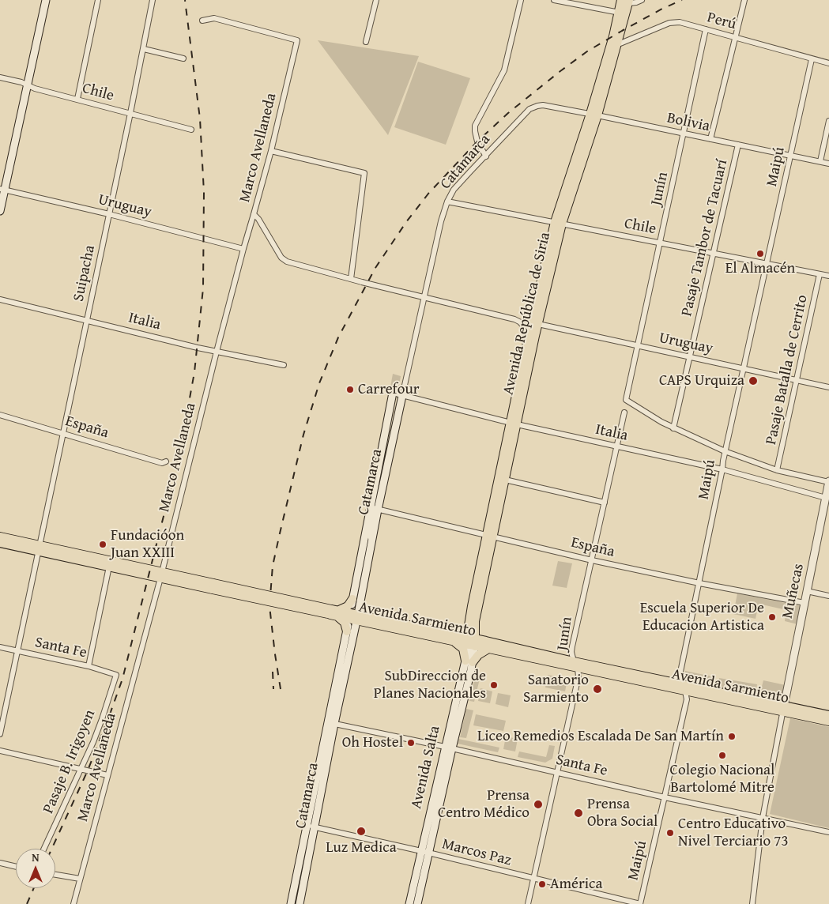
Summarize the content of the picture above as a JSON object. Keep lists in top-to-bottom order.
{
  "streets": {
    "main road": [
      "Catamarca",
      "Avenida República de Siria",
      "Muñecas",
      "Avenida Sarmiento",
      "Avenida Salta"
    ],
    "street": [
      "Perú",
      "Chile",
      "Bolivia",
      "Marco Avellaneda",
      "Maipú",
      "Junín",
      "Uruguay",
      "Pasaje Tambor de Tacuarí",
      "Suipacha",
      "Italia",
      "Pasaje Batalla de Cerrito",
      "España",
      "Santa Fe",
      "Pasaje B. Irigoyen",
      "Marcos Paz"
    ]
  },
  "crossings": [
    ["Perú", "Maipú"],
    ["Perú", "Junín"],
    ["Perú", "Pasaje Tambor de Tacuarí"],
    ["Perú", "Avenida República de Siria"],
    ["Chile", "Catamarca"],
    ["Chile", "Maipú"],
    ["Chile", "Junín"],
    ["Chile", "Pasaje Tambor de Tacuarí"],
    ["Chile", "Suipacha"],
    ["Chile", "Avenida República de Siria"],
    ["Chile", "Pasaje Batalla de Cerrito"],
    ["Bolivia", "Catamarca"],
    ["Bolivia", "Maipú"],
    ["Bolivia", "Junín"],
    ["Bolivia", "Pasaje Tambor de Tacuarí"],
    ["Bolivia", "Avenida República de Siria"],
    ["Marco Avellaneda", "Uruguay"],
    ["Marco Avellaneda", "Italia"],
    ["Marco Avellaneda", "Avenida Sarmiento"],
    ["Catamarca", "Uruguay"],
    ["Catamarca", "Italia"],
    ["Catamarca", "España"],
    ["Catamarca", "Avenida Sarmiento"],
    ["Catamarca", "Santa Fe"],
    ["Catamarca", "Marcos Paz"],
    ["Maipú", "Uruguay"],
    ["Maipú", "Italia"],
    ["Maipú", "España"],
    ["Maipú", "Avenida Sarmiento"],
    ["Maipú", "Santa Fe"],
    ["Maipú", "Marcos Paz"],
    ["Junín", "Uruguay"],
    ["Junín", "Pasaje Tambor de Tacuarí"],
    ["Junín", "Italia"],
    ["Junín", "España"],
    ["Junín", "Avenida Sarmiento"],
    ["Junín", "Santa Fe"],
    ["Junín", "Marcos Paz"],
    ["Uruguay", "Pasaje Tambor de Tacuarí"],
    ["Uruguay", "Suipacha"],
    ["Uruguay", "Avenida República de Siria"],
    ["Uruguay", "Pasaje Batalla de Cerrito"],
    ["Suipacha", "Italia"],
    ["Suipacha", "España"],
    ["Suipacha", "Avenida Sarmiento"],
    ["Suipacha", "Santa Fe"],
    ["Avenida República de Siria", "Italia"],
    ["Avenida República de Siria", "España"],
    ["Avenida República de Siria", "Avenida Sarmiento"],
    ["Avenida República de Siria", "Avenida Salta"],
    ["Italia", "Muñecas"],
    ["España", "Muñecas"],
    ["Muñecas", "Avenida Sarmiento"],
    ["Avenida Sarmiento", "Avenida Salta"],
    ["Santa Fe", "Pasaje B. Irigoyen"],
    ["Santa Fe", "Avenida Salta"],
    ["Avenida Salta", "Marcos Paz"]
  ],
  "places": [
    "El Almacén",
    "CAPS Urquiza",
    "Carrefour",
    "Fundacióon Juan XXIII",
    "Escuela Superior De Educacion Artistica",
    "SubDireccion de Planes Nacionales",
    "Sanatorio Sarmiento",
    "Liceo Remedios Escalada De San Martín",
    "Oh Hostel",
    "Colegio Nacional Bartolomé Mitre",
    "Prensa Centro Médico",
    "Prensa Obra Social",
    "Luz Medica",
    "Centro Educativo Nivel Terciario 73",
    "América"
  ],
  "north": "top"
}
